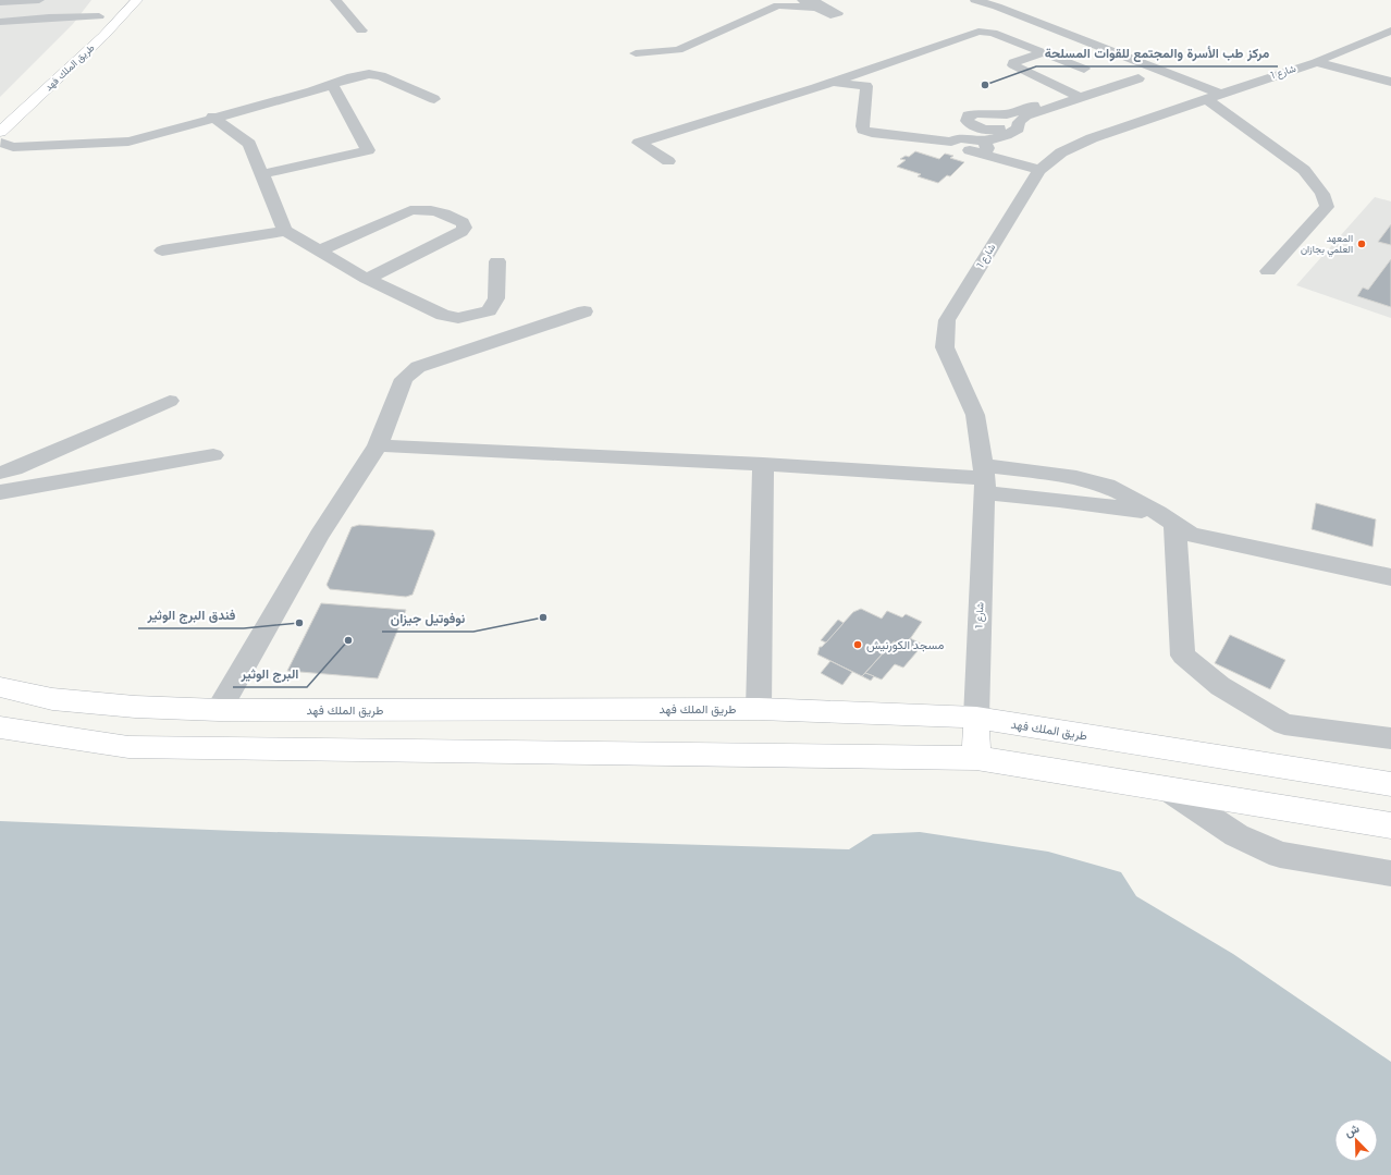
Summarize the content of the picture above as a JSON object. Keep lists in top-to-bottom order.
{
  "streets": {
    "main road": ["طريق الملك فهد"],
    "street": ["شارع 1"]
  },
  "crossings": [
    ["طريق الملك فهد", "شارع 1"]
  ],
  "places": [
    "مركز طب الأسرة والمجتمع للقوات المسلحة",
    "المعهد العلمي بجازان",
    "نوفوتيل جيزان",
    "فندق البرج الوثير",
    "البرج الوثير",
    "مسجد الكورنيش"
  ],
  "north": "top left"
}
